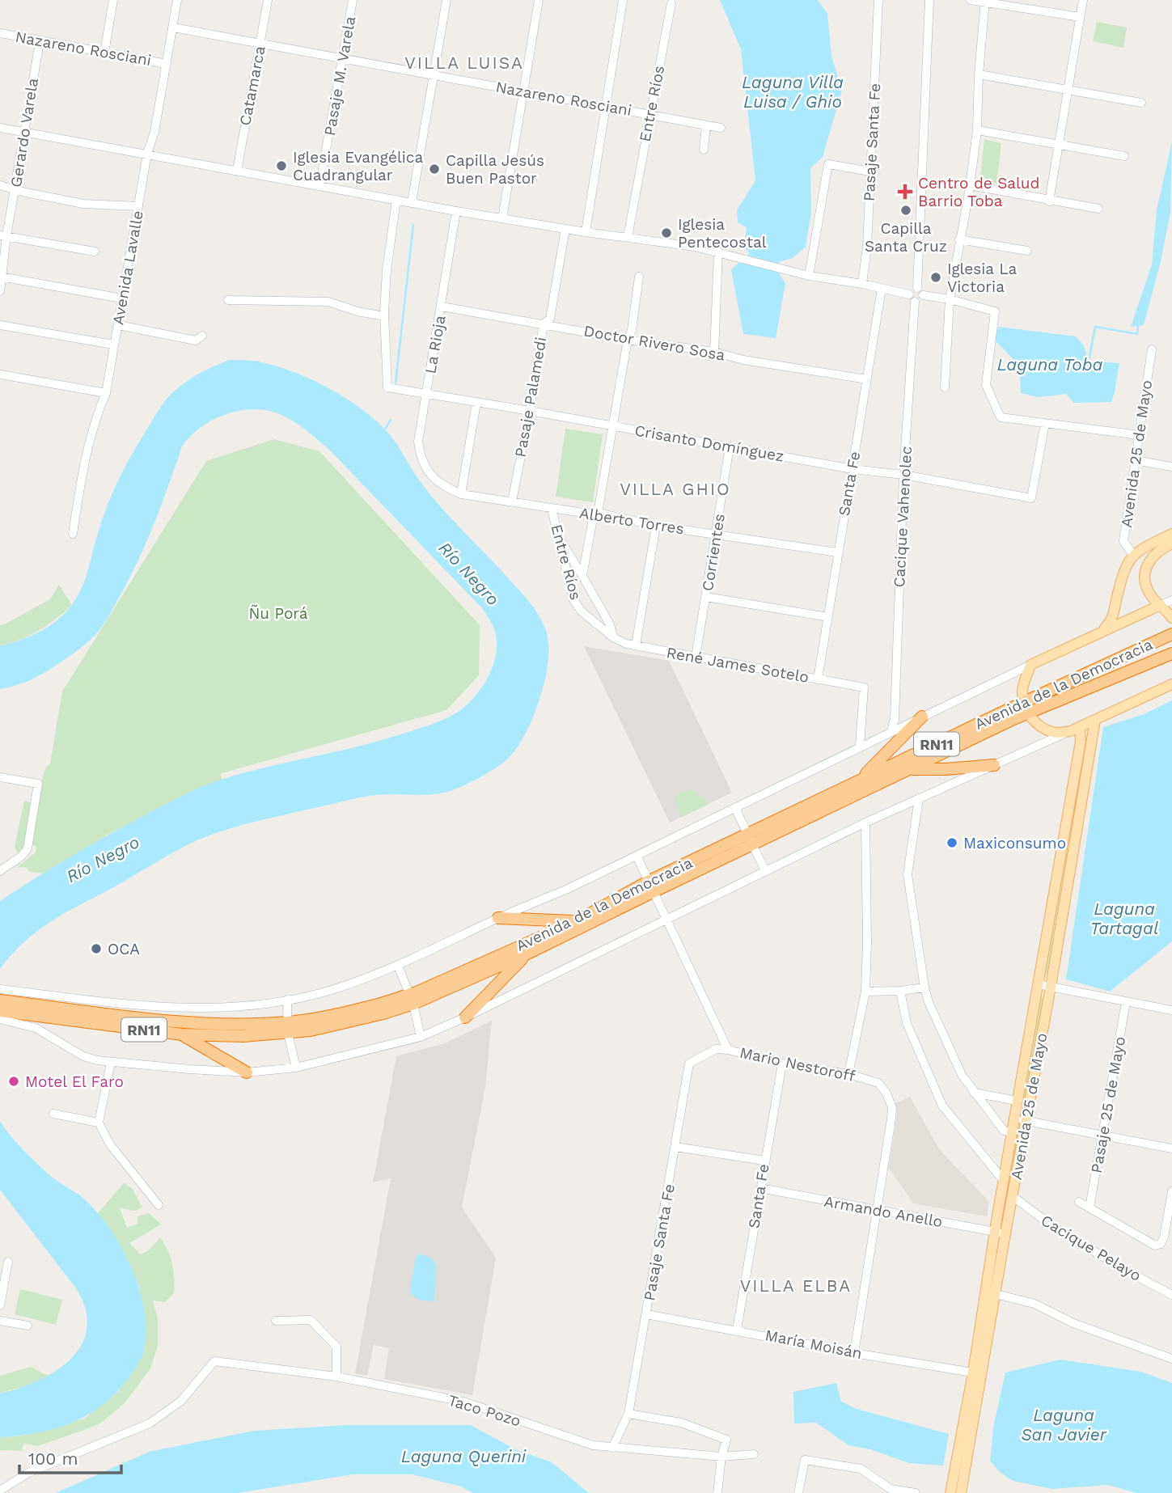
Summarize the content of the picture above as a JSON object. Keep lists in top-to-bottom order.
{
  "streets": {
    "highway": ["Avenida de la Democracia", "RN11"],
    "main road": ["Avenida 25 de Mayo"],
    "street": [
      "Nazareno Rosciani",
      "Pasaje M. Varela",
      "Catamarca",
      "Entre Ríos",
      "Gerardo Varela",
      "Pasaje Santa Fe",
      "Avenida Lavalle",
      "Doctor Rivero Sosa",
      "La Rioja",
      "Pasaje Palamedi",
      "Crisanto Domínguez",
      "Santa Fe",
      "Cacique Vahenolec",
      "Alberto Torres",
      "Corrientes",
      "René James Sotelo",
      "Mario Nestoroff",
      "Pasaje 25 de Mayo",
      "Armando Anello",
      "Cacique Pelayo",
      "María Moisán",
      "Taco Pozo"
    ]
  },
  "crossings": [
    ["Nazareno Rosciani", "Pasaje M. Varela"],
    ["Nazareno Rosciani", "Catamarca"],
    ["Nazareno Rosciani", "Entre Ríos"],
    ["Nazareno Rosciani", "Gerardo Varela"],
    ["Nazareno Rosciani", "Avenida Lavalle"],
    ["Entre Ríos", "Doctor Rivero Sosa"],
    ["Entre Ríos", "Crisanto Domínguez"],
    ["Entre Ríos", "Alberto Torres"],
    ["Entre Ríos", "René James Sotelo"],
    ["Pasaje Santa Fe", "Mario Nestoroff"],
    ["Pasaje Santa Fe", "María Moisán"],
    ["Pasaje Santa Fe", "Taco Pozo"],
    ["Doctor Rivero Sosa", "La Rioja"],
    ["Doctor Rivero Sosa", "Pasaje Palamedi"],
    ["Doctor Rivero Sosa", "Santa Fe"],
    ["La Rioja", "Crisanto Domínguez"],
    ["La Rioja", "Alberto Torres"],
    ["Pasaje Palamedi", "Crisanto Domínguez"],
    ["Pasaje Palamedi", "Alberto Torres"],
    ["Crisanto Domínguez", "Santa Fe"],
    ["Crisanto Domínguez", "Cacique Vahenolec"],
    ["Crisanto Domínguez", "Corrientes"],
    ["Avenida 25 de Mayo", "Armando Anello"],
    ["Avenida 25 de Mayo", "Cacique Pelayo"],
    ["Avenida 25 de Mayo", "María Moisán"],
    ["Santa Fe", "Alberto Torres"],
    ["Santa Fe", "René James Sotelo"],
    ["Santa Fe", "Mario Nestoroff"],
    ["Santa Fe", "Armando Anello"],
    ["Santa Fe", "María Moisán"],
    ["Cacique Vahenolec", "Avenida de la Democracia"],
    ["Alberto Torres", "Corrientes"],
    ["Corrientes", "René James Sotelo"],
    ["René James Sotelo", "Avenida de la Democracia"],
    ["Avenida de la Democracia", "RN11"],
    ["Mario Nestoroff", "Armando Anello"]
  ],
  "districts": ["VILLA LUISA", "VILLA GHIO", "VILLA ELBA"],
  "water": [
    "Laguna Villa Luisa / Ghio",
    "Laguna Toba",
    "Río Negro",
    "Laguna Tartagal",
    "Laguna San Javier",
    "Laguna Querini"
  ],
  "parks": ["Ñu Porá"],
  "places": {
    "other": [
      "Iglesia Evangélica Cuadrangular",
      "Capilla Jesús Buen Pastor",
      "Capilla Santa Cruz",
      "Iglesia Pentecostal",
      "Iglesia La Victoria",
      "Maxiconsumo",
      "OCA",
      "Motel El Faro"
    ],
    "health": ["Centro de Salud Barrio Toba"]
  },
  "scale_bar": "100 m"
}
